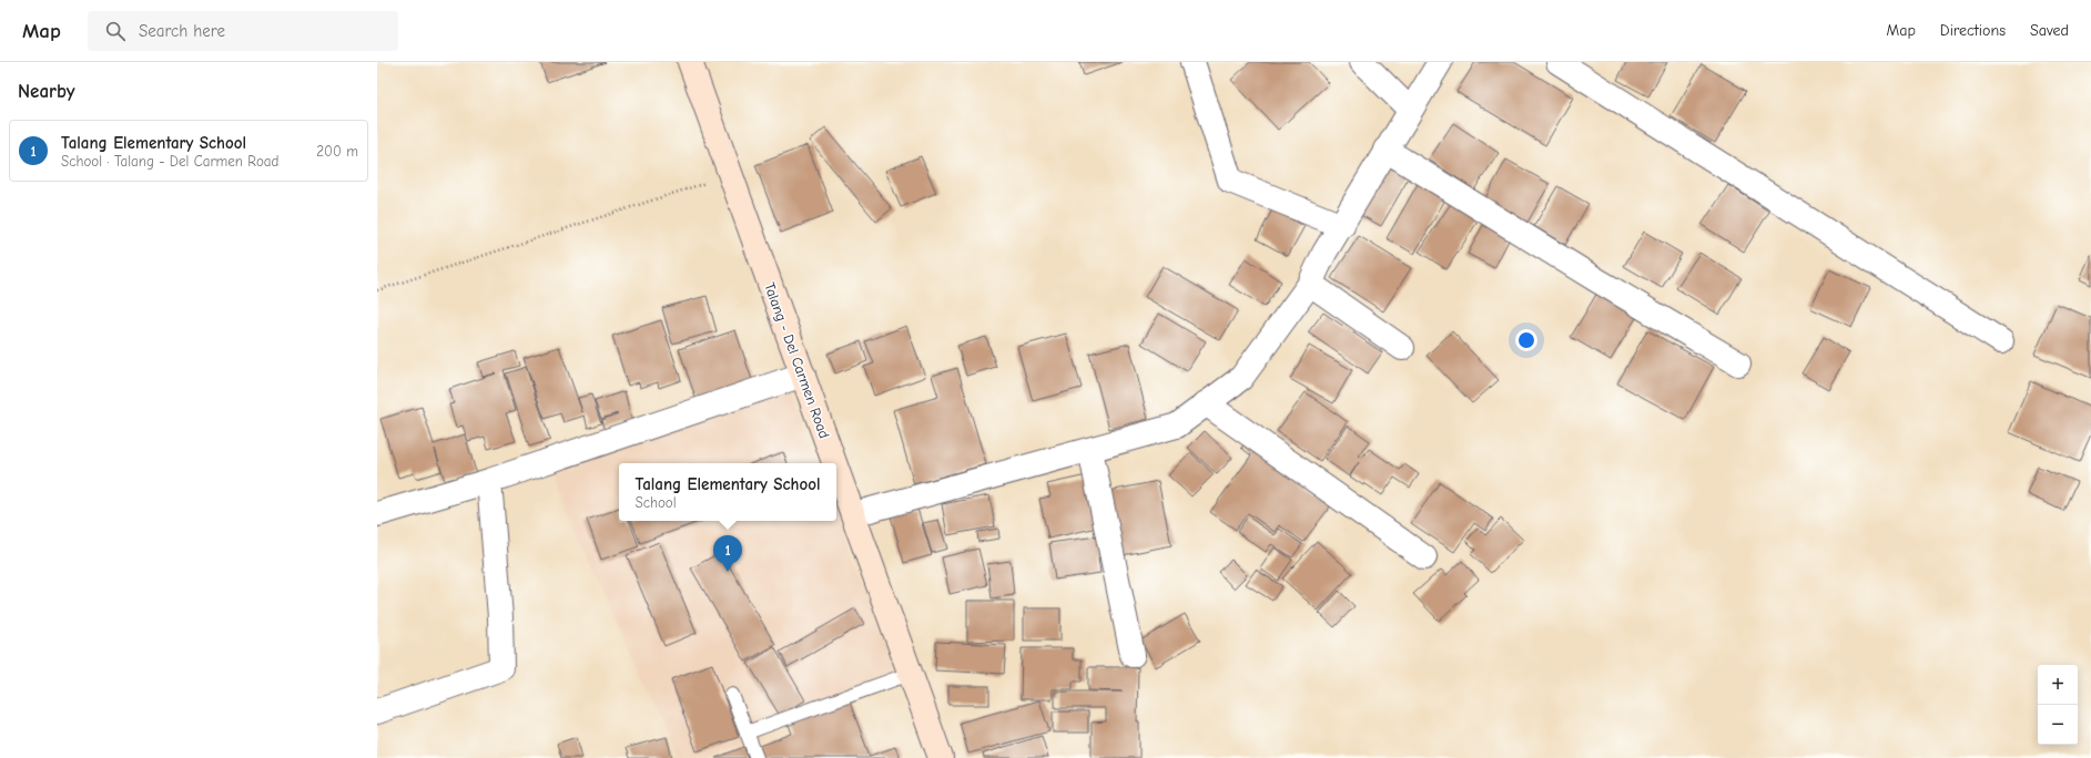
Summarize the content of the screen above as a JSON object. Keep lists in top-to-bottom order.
{
  "streets": {
    "street": ["Talang - Del Carmen Road"]
  },
  "page": {
    "header": "Map",
    "search": "Search here",
    "nav": ["Map", "Directions", "Saved"],
    "heading": "Nearby",
    "list": [
      {
        "mark": "1",
        "name": "Talang Elementary School",
        "note": "School · Talang - Del Carmen Road",
        "value": "200 m"
      }
    ],
    "popup": ["Talang Elementary School", "School"],
    "pins": "1",
    "map_buttons": ["+", "−"]
  }
}
